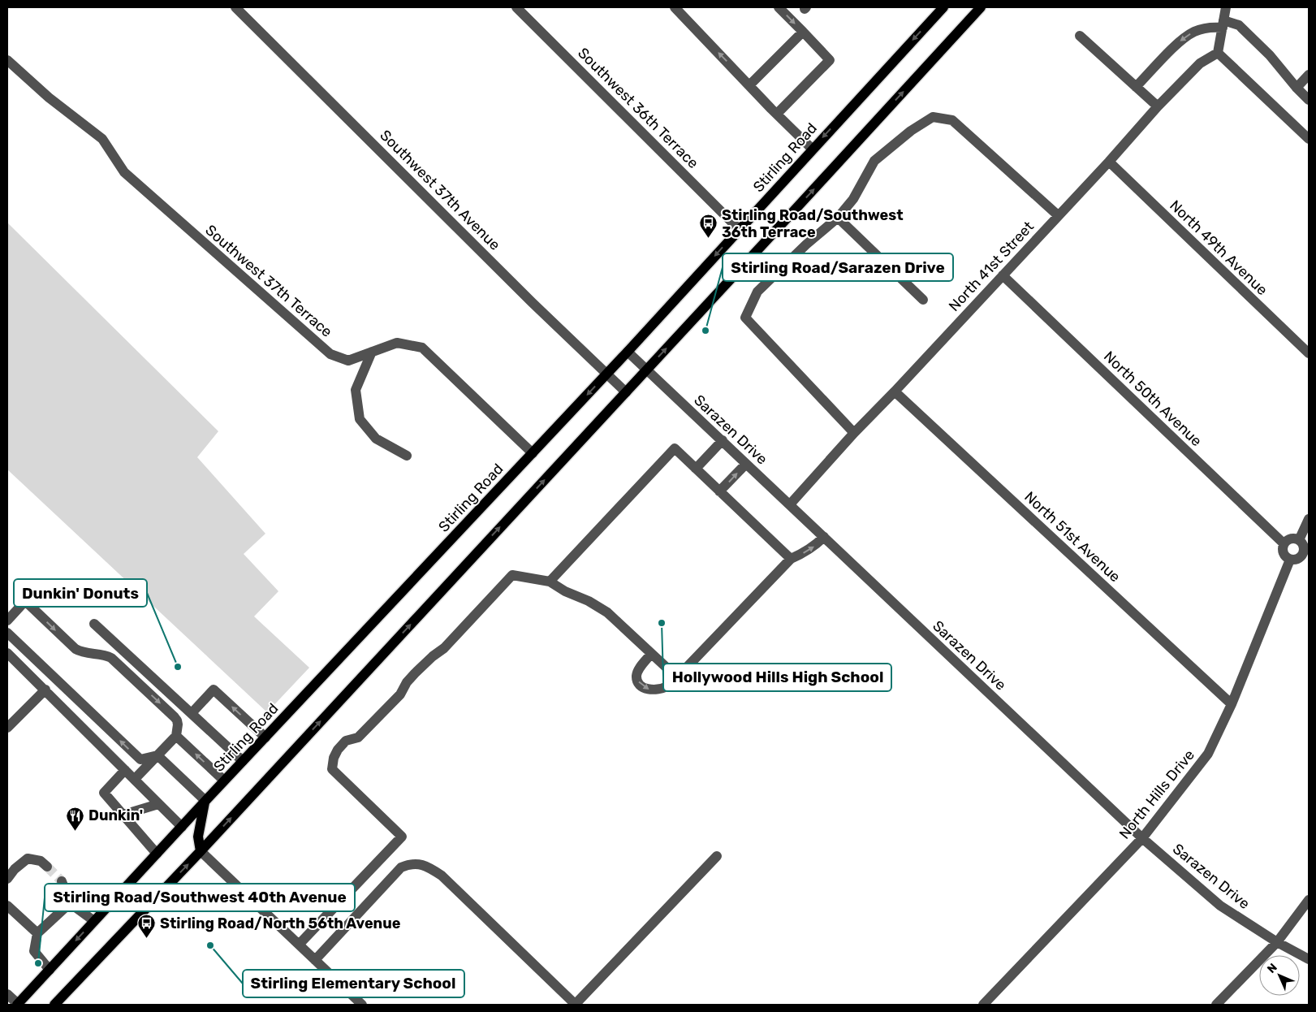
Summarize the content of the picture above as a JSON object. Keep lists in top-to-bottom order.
{
  "streets": {
    "main road": ["Stirling Road"],
    "street": [
      "Southwest 36th Terrace",
      "Southwest 37th Avenue",
      "North 49th Avenue",
      "North 41st Street",
      "Southwest 37th Terrace",
      "North 50th Avenue",
      "Sarazen Drive",
      "North 51st Avenue",
      "North Hills Drive"
    ]
  },
  "crossings": [
    ["Southwest 36th Terrace", "Stirling Road"],
    ["Stirling Road", "Southwest 37th Avenue"],
    ["Stirling Road", "Southwest 37th Terrace"],
    ["Stirling Road", "Sarazen Drive"],
    ["North 49th Avenue", "North 41st Street"],
    ["North 41st Street", "North 50th Avenue"],
    ["North 41st Street", "Sarazen Drive"],
    ["North 41st Street", "North 51st Avenue"],
    ["North 50th Avenue", "North Hills Drive"],
    ["Sarazen Drive", "North Hills Drive"],
    ["North 51st Avenue", "North Hills Drive"]
  ],
  "places": {
    "bus stop": ["Stirling Road/Southwest 36th Terrace", "Stirling Road/North 56th Avenue"],
    "other": [
      "Stirling Road/Sarazen Drive",
      "Hollywood Hills High School",
      "Dunkin' Donuts",
      "Stirling Elementary School",
      "Stirling Road/Southwest 40th Avenue"
    ],
    "restaurant": ["Dunkin'"]
  },
  "north": "top left"
}
